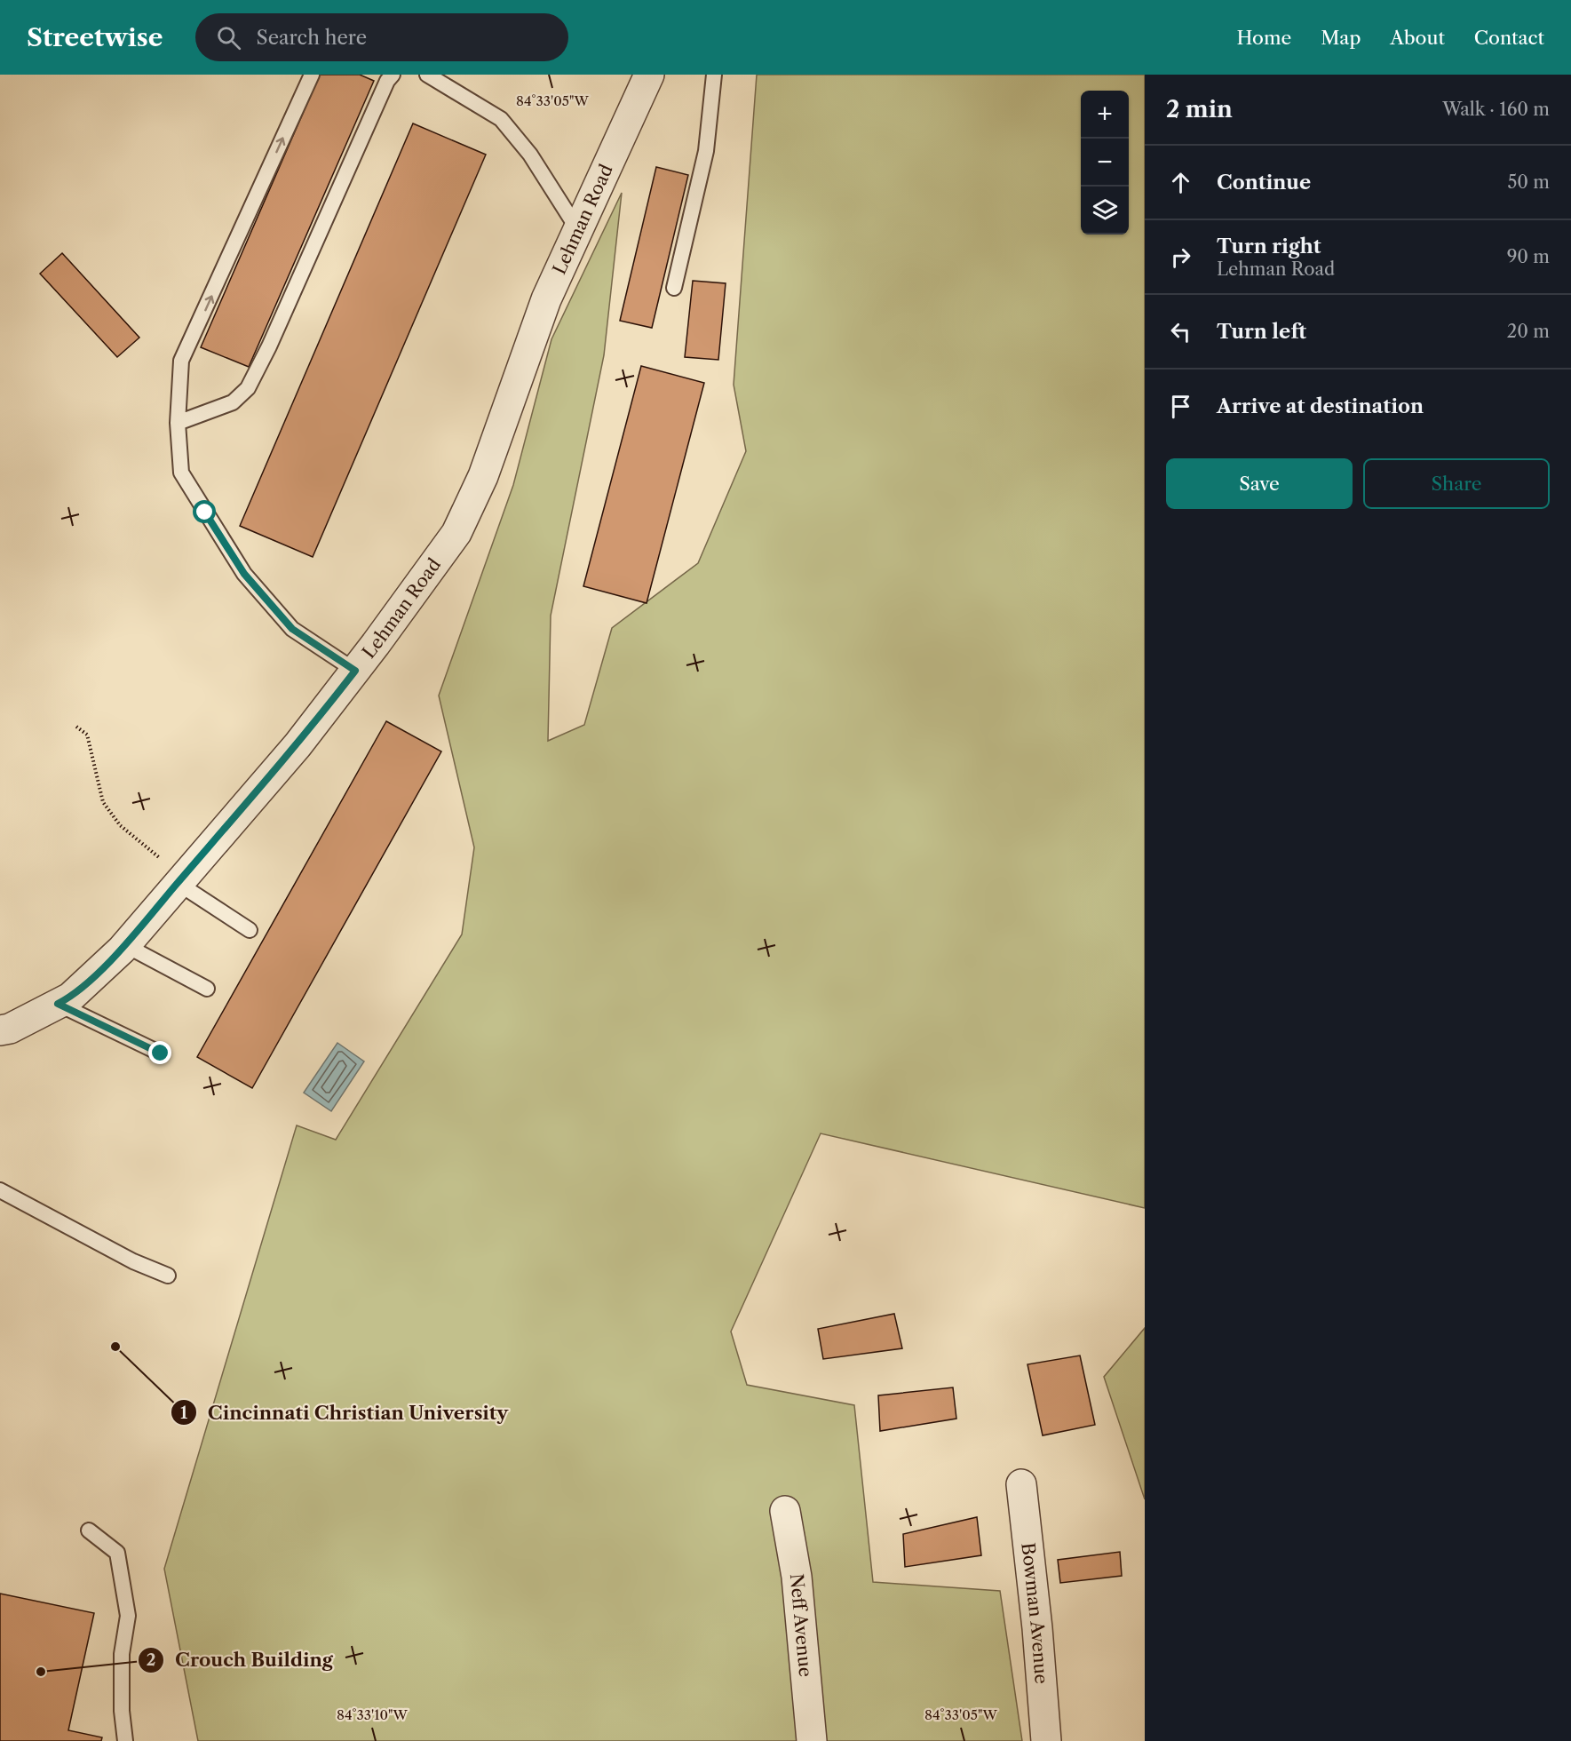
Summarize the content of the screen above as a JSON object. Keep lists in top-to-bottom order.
{
  "streets": {
    "street": ["Lehman Road", "Bowman Avenue", "Neff Avenue"]
  },
  "places": ["Cincinnati Christian University", "Crouch Building"],
  "page": {
    "header": "Streetwise",
    "search": "Search here",
    "nav": [
      "Home",
      "Map",
      "About",
      "Contact"
    ],
    "heading": ["2 min", "Walk · 160 m"],
    "map_buttons": ["+", "−"],
    "list": [
      ["Continue", "50 m"],
      ["Turn right", "Lehman Road", "90 m"],
      ["Turn left", "20 m"],
      "Arrive at destination"
    ],
    "buttons": ["Save", "Share"]
  },
  "coordinates": ["84°33'05\"W", "84°33'10\"W"]
}
